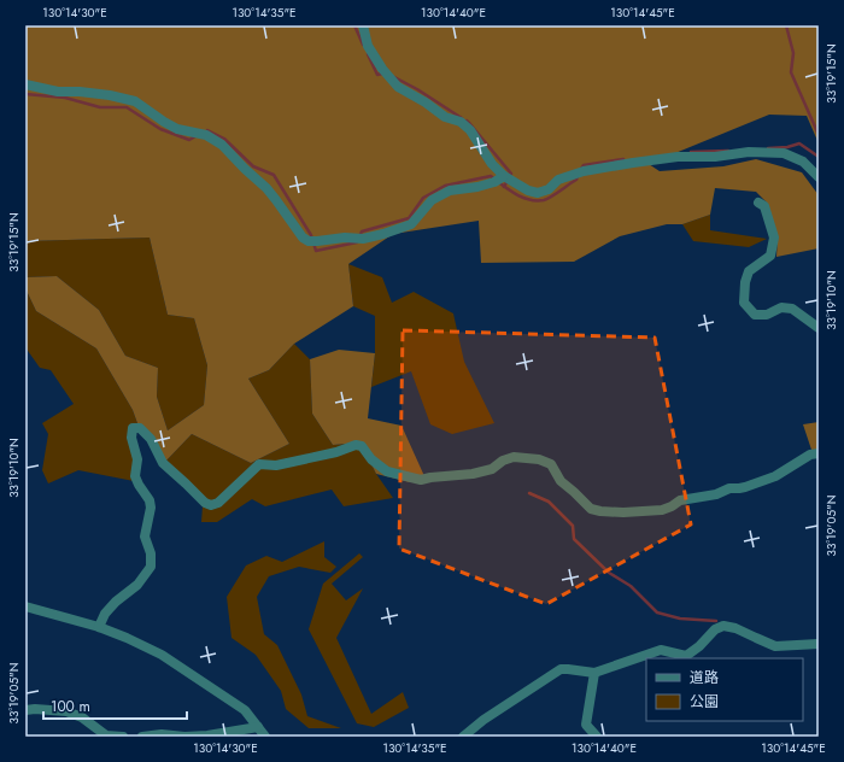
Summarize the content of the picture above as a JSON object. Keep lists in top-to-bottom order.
{
  "legend": ["道路", "公園"],
  "scale_bar": "100 m",
  "coordinates": [
    "130°14'30\"E",
    "130°14'35\"E",
    "130°14'40\"E",
    "130°14'45\"E",
    "33°19'15\"N",
    "33°19'10\"N",
    "33°19'05\"N"
  ]
}
